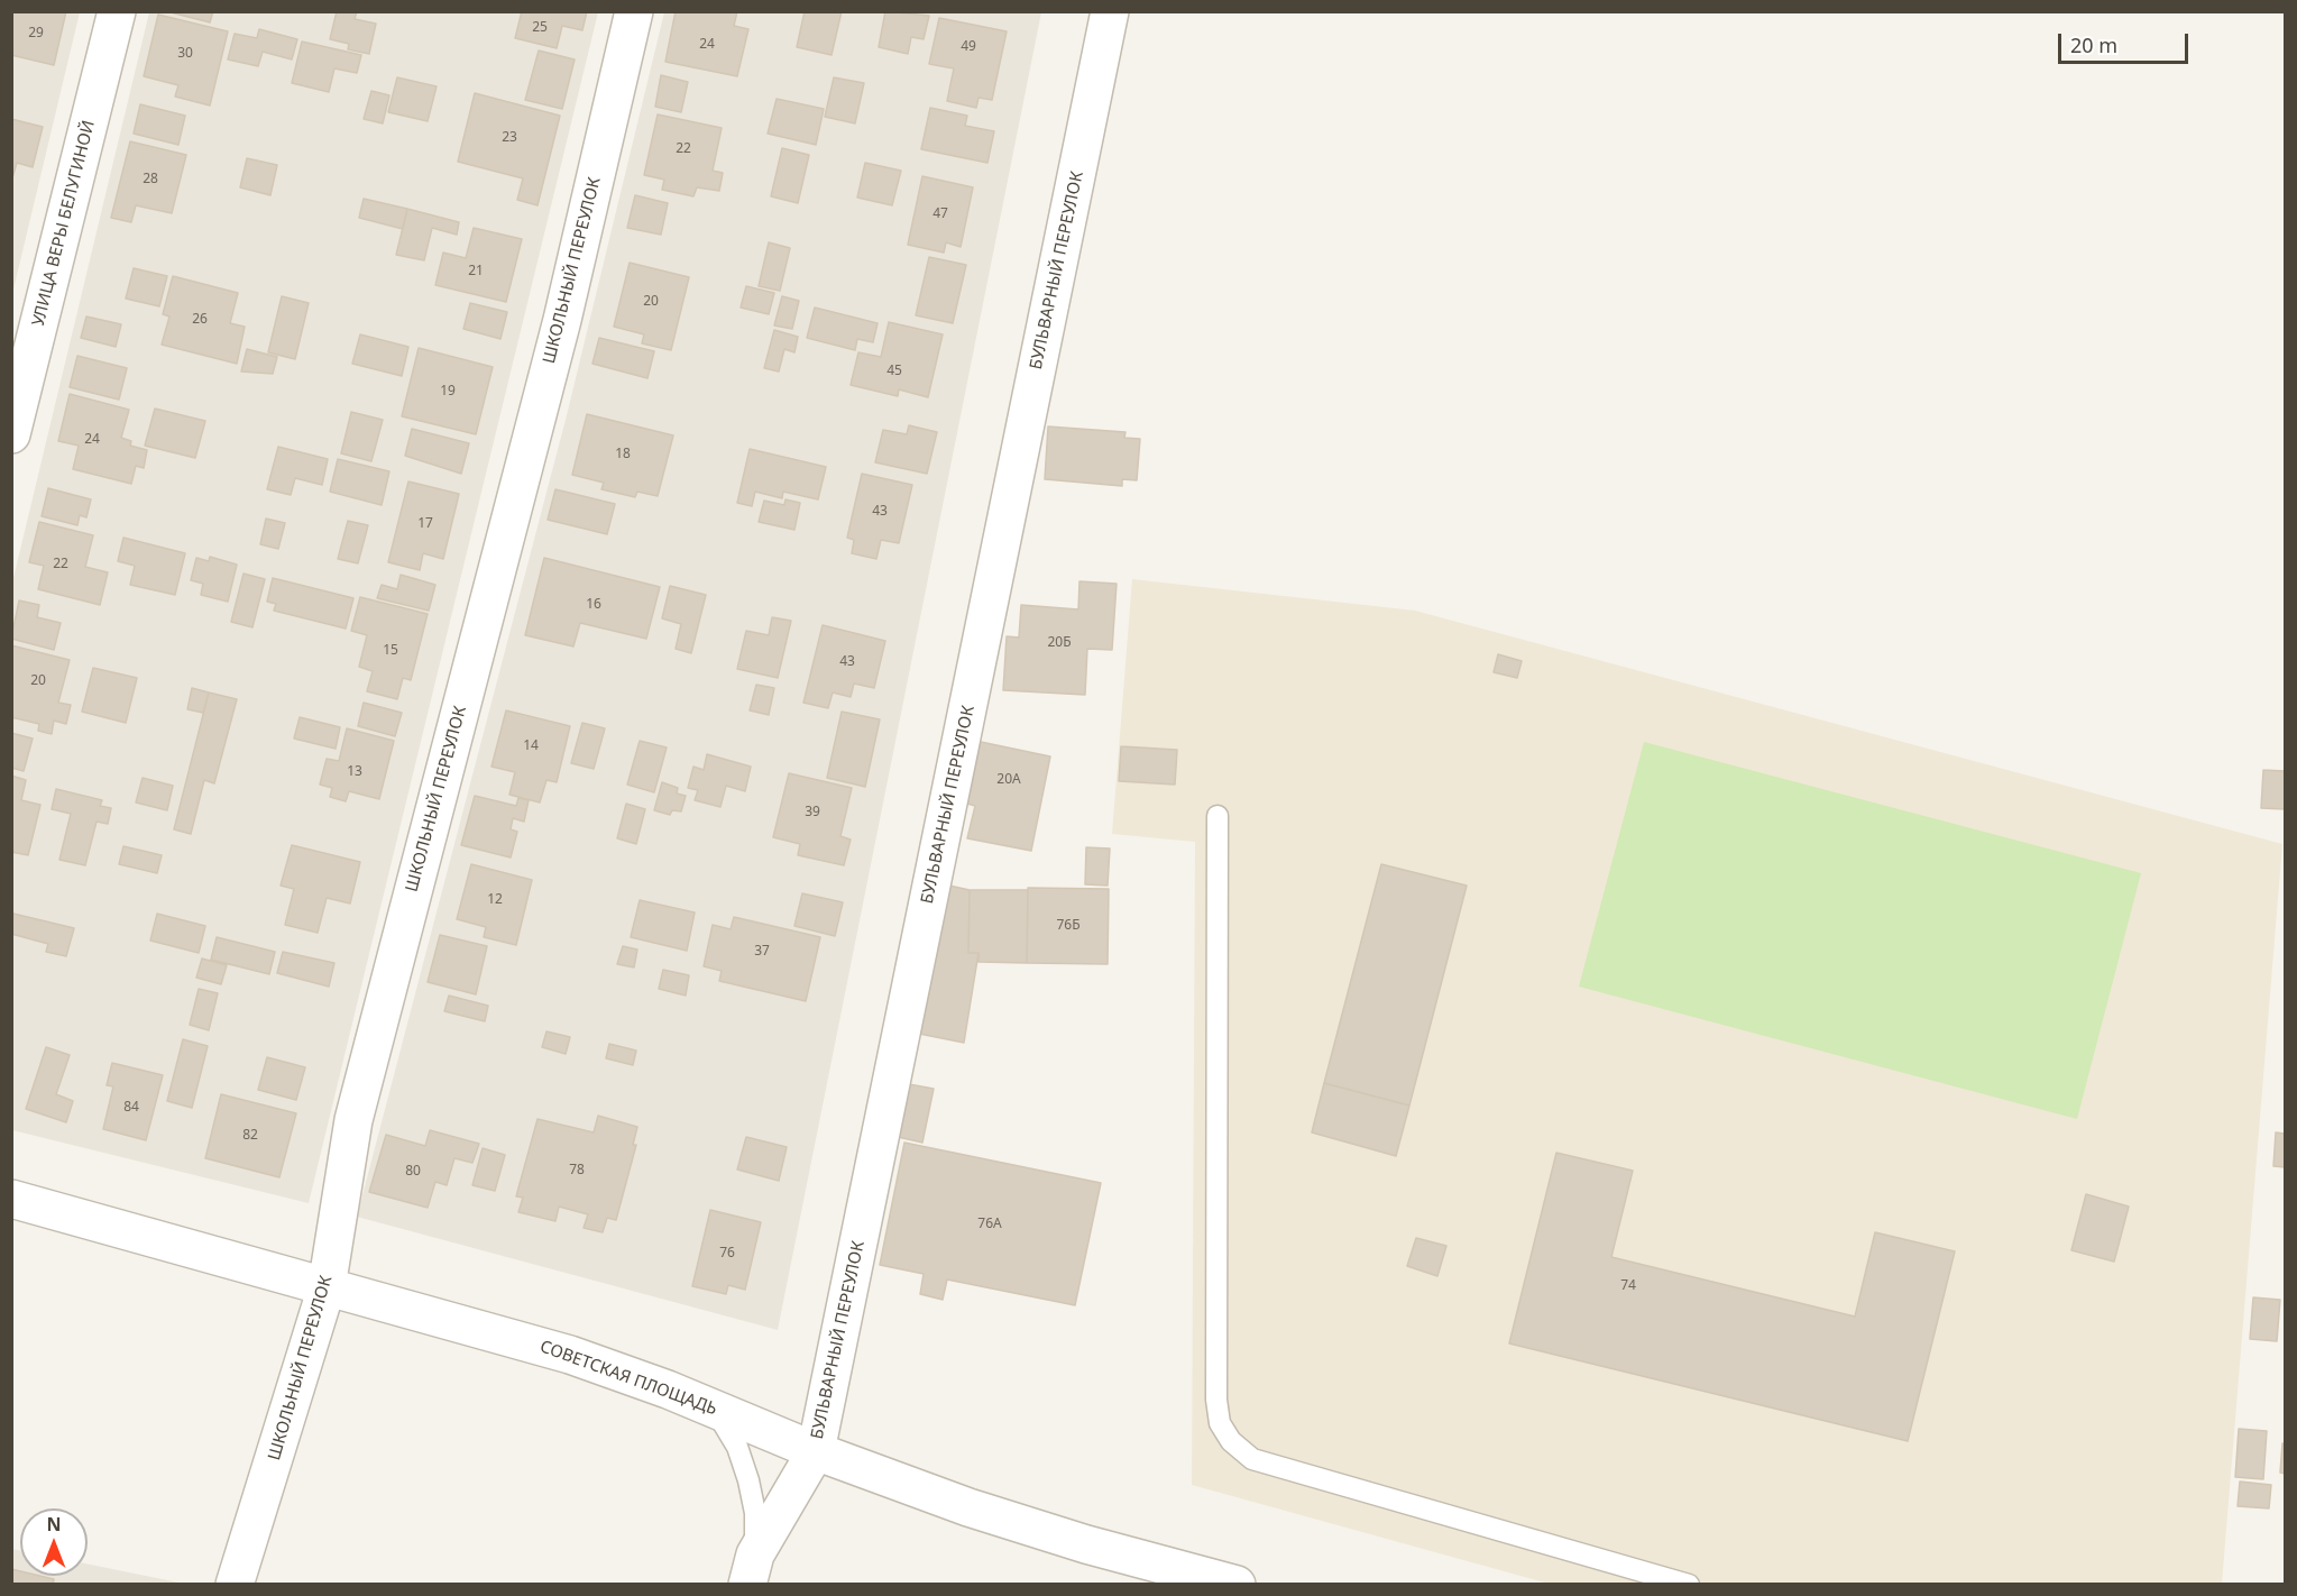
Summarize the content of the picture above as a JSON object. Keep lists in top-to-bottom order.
{
  "streets": {
    "street": [
      "УЛИЦА ВЕРЫ БЕЛУГИНОЙ",
      "ШКОЛЬНЫЙ ПЕРЕУЛОК",
      "БУЛЬВАРНЫЙ ПЕРЕУЛОК",
      "СОВЕТСКАЯ ПЛОЩАДЬ"
    ]
  },
  "crossings": [
    ["ШКОЛЬНЫЙ ПЕРЕУЛОК", "СОВЕТСКАЯ ПЛОЩАДЬ"],
    ["БУЛЬВАРНЫЙ ПЕРЕУЛОК", "СОВЕТСКАЯ ПЛОЩАДЬ"]
  ],
  "house_numbers": [
    "25",
    "29",
    "24",
    "49",
    "30",
    "23",
    "22",
    "28",
    "47",
    "21",
    "20",
    "26",
    "45",
    "19",
    "24",
    "18",
    "43",
    "17",
    "22",
    "16",
    "20Б",
    "15",
    "43",
    "20",
    "14",
    "13",
    "20А",
    "39",
    "12",
    "76Б",
    "37",
    "84",
    "82",
    "78",
    "80",
    "76А",
    "76",
    "74"
  ],
  "scale_bar": "20 m",
  "north": "top"
}
